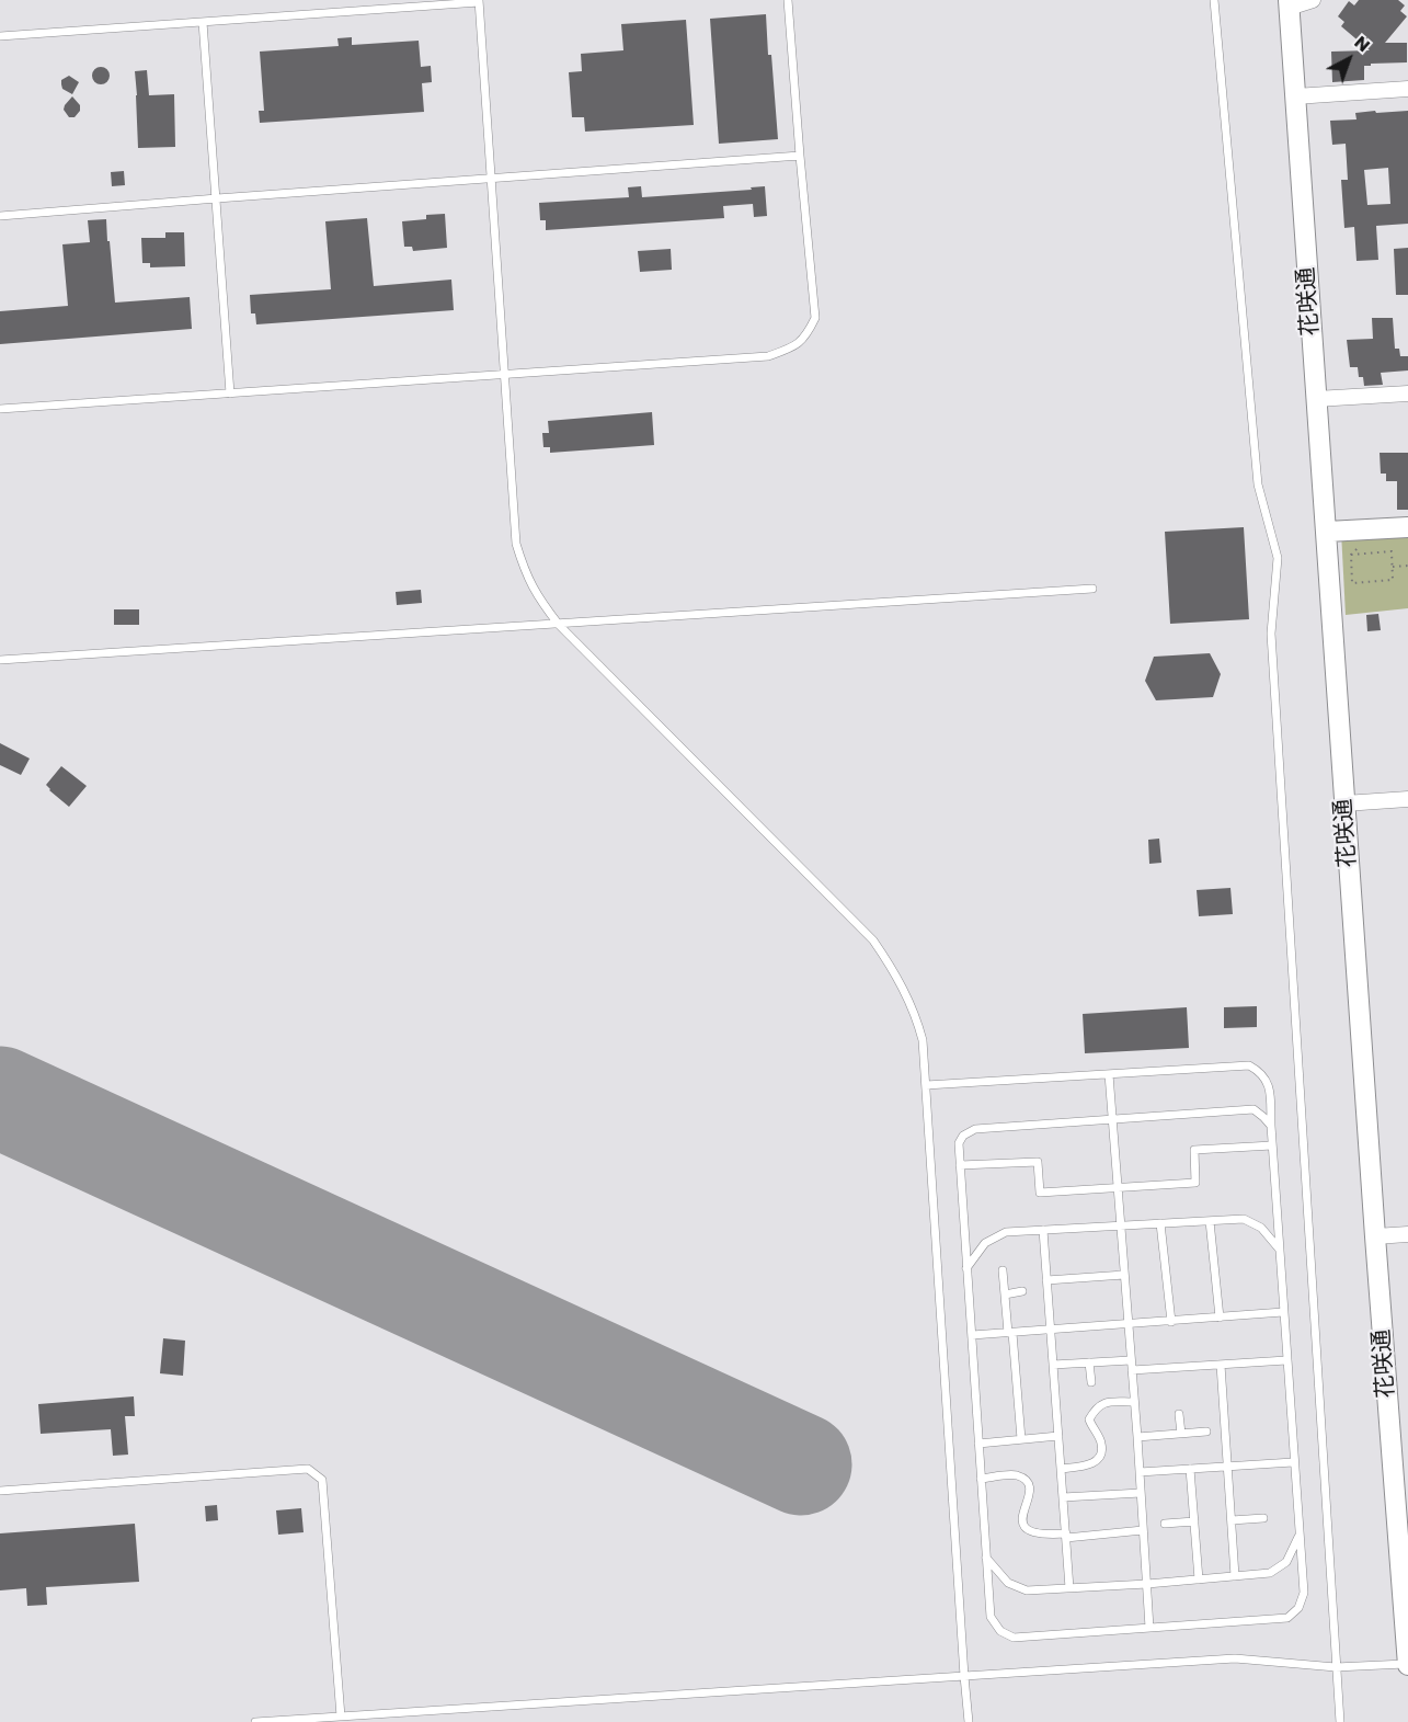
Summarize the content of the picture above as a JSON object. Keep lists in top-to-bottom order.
{
  "streets": {
    "street": ["花咲通"]
  },
  "north": "top right"
}
